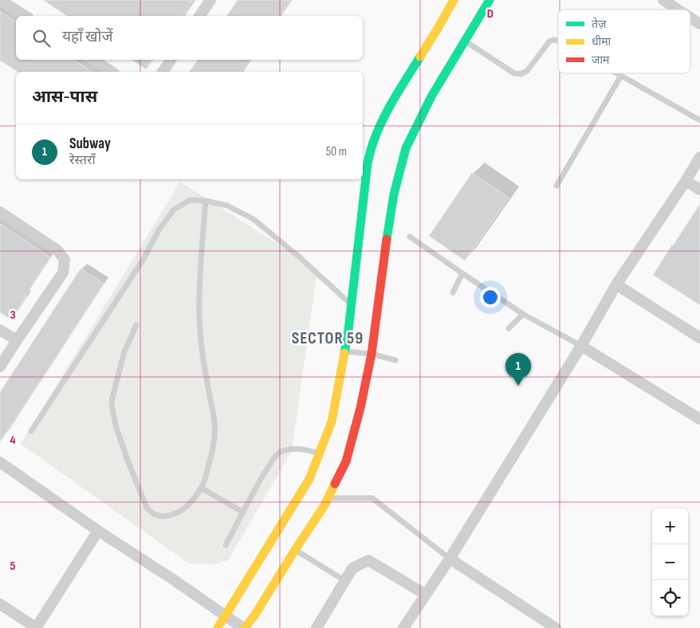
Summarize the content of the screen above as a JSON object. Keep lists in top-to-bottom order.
{
  "districts": ["SECTOR 59"],
  "legend": ["तेज़", "धीमा", "जाम"],
  "page": {
    "search": "यहाँ खोजें",
    "heading": "आस-पास",
    "list": [
      {
        "mark": "1",
        "name": "Subway",
        "note": "रेस्तराँ",
        "value": "50 m"
      }
    ],
    "pins": "1",
    "map_buttons": ["+", "−"]
  },
  "grid": {
    "columns": ["D"],
    "rows": ["3", "4", "5"]
  }
}
